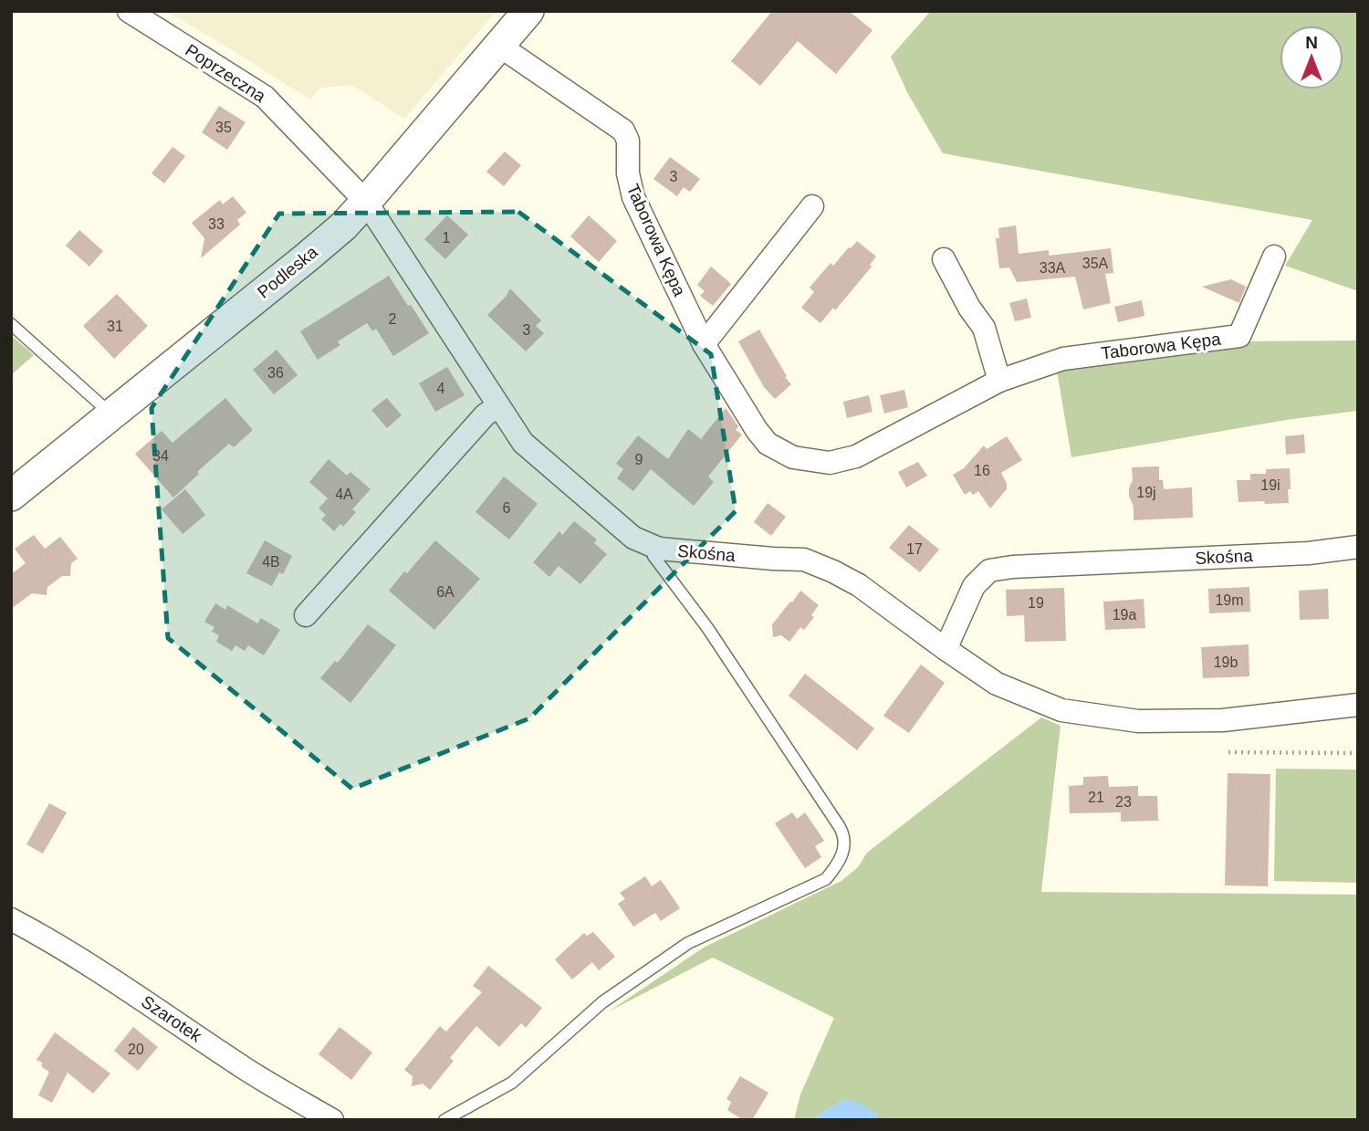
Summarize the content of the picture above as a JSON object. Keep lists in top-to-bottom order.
{
  "streets": {
    "street": [
      "Poprzeczna",
      "Taborowa Kępa",
      "Podleska",
      "Skośna",
      "Szarotek"
    ]
  },
  "crossings": [
    ["Poprzeczna", "Podleska"],
    ["Poprzeczna", "Skośna"],
    ["Taborowa Kępa", "Podleska"],
    ["Podleska", "Skośna"]
  ],
  "house_numbers": [
    "35",
    "3",
    "33",
    "1",
    "35A",
    "33A",
    "2",
    "31",
    "3",
    "36",
    "4",
    "34",
    "9",
    "16",
    "19i",
    "19j",
    "4A",
    "6",
    "17",
    "4B",
    "6A",
    "19m",
    "19",
    "19a",
    "19b",
    "21",
    "23",
    "20"
  ],
  "north": "top"
}
